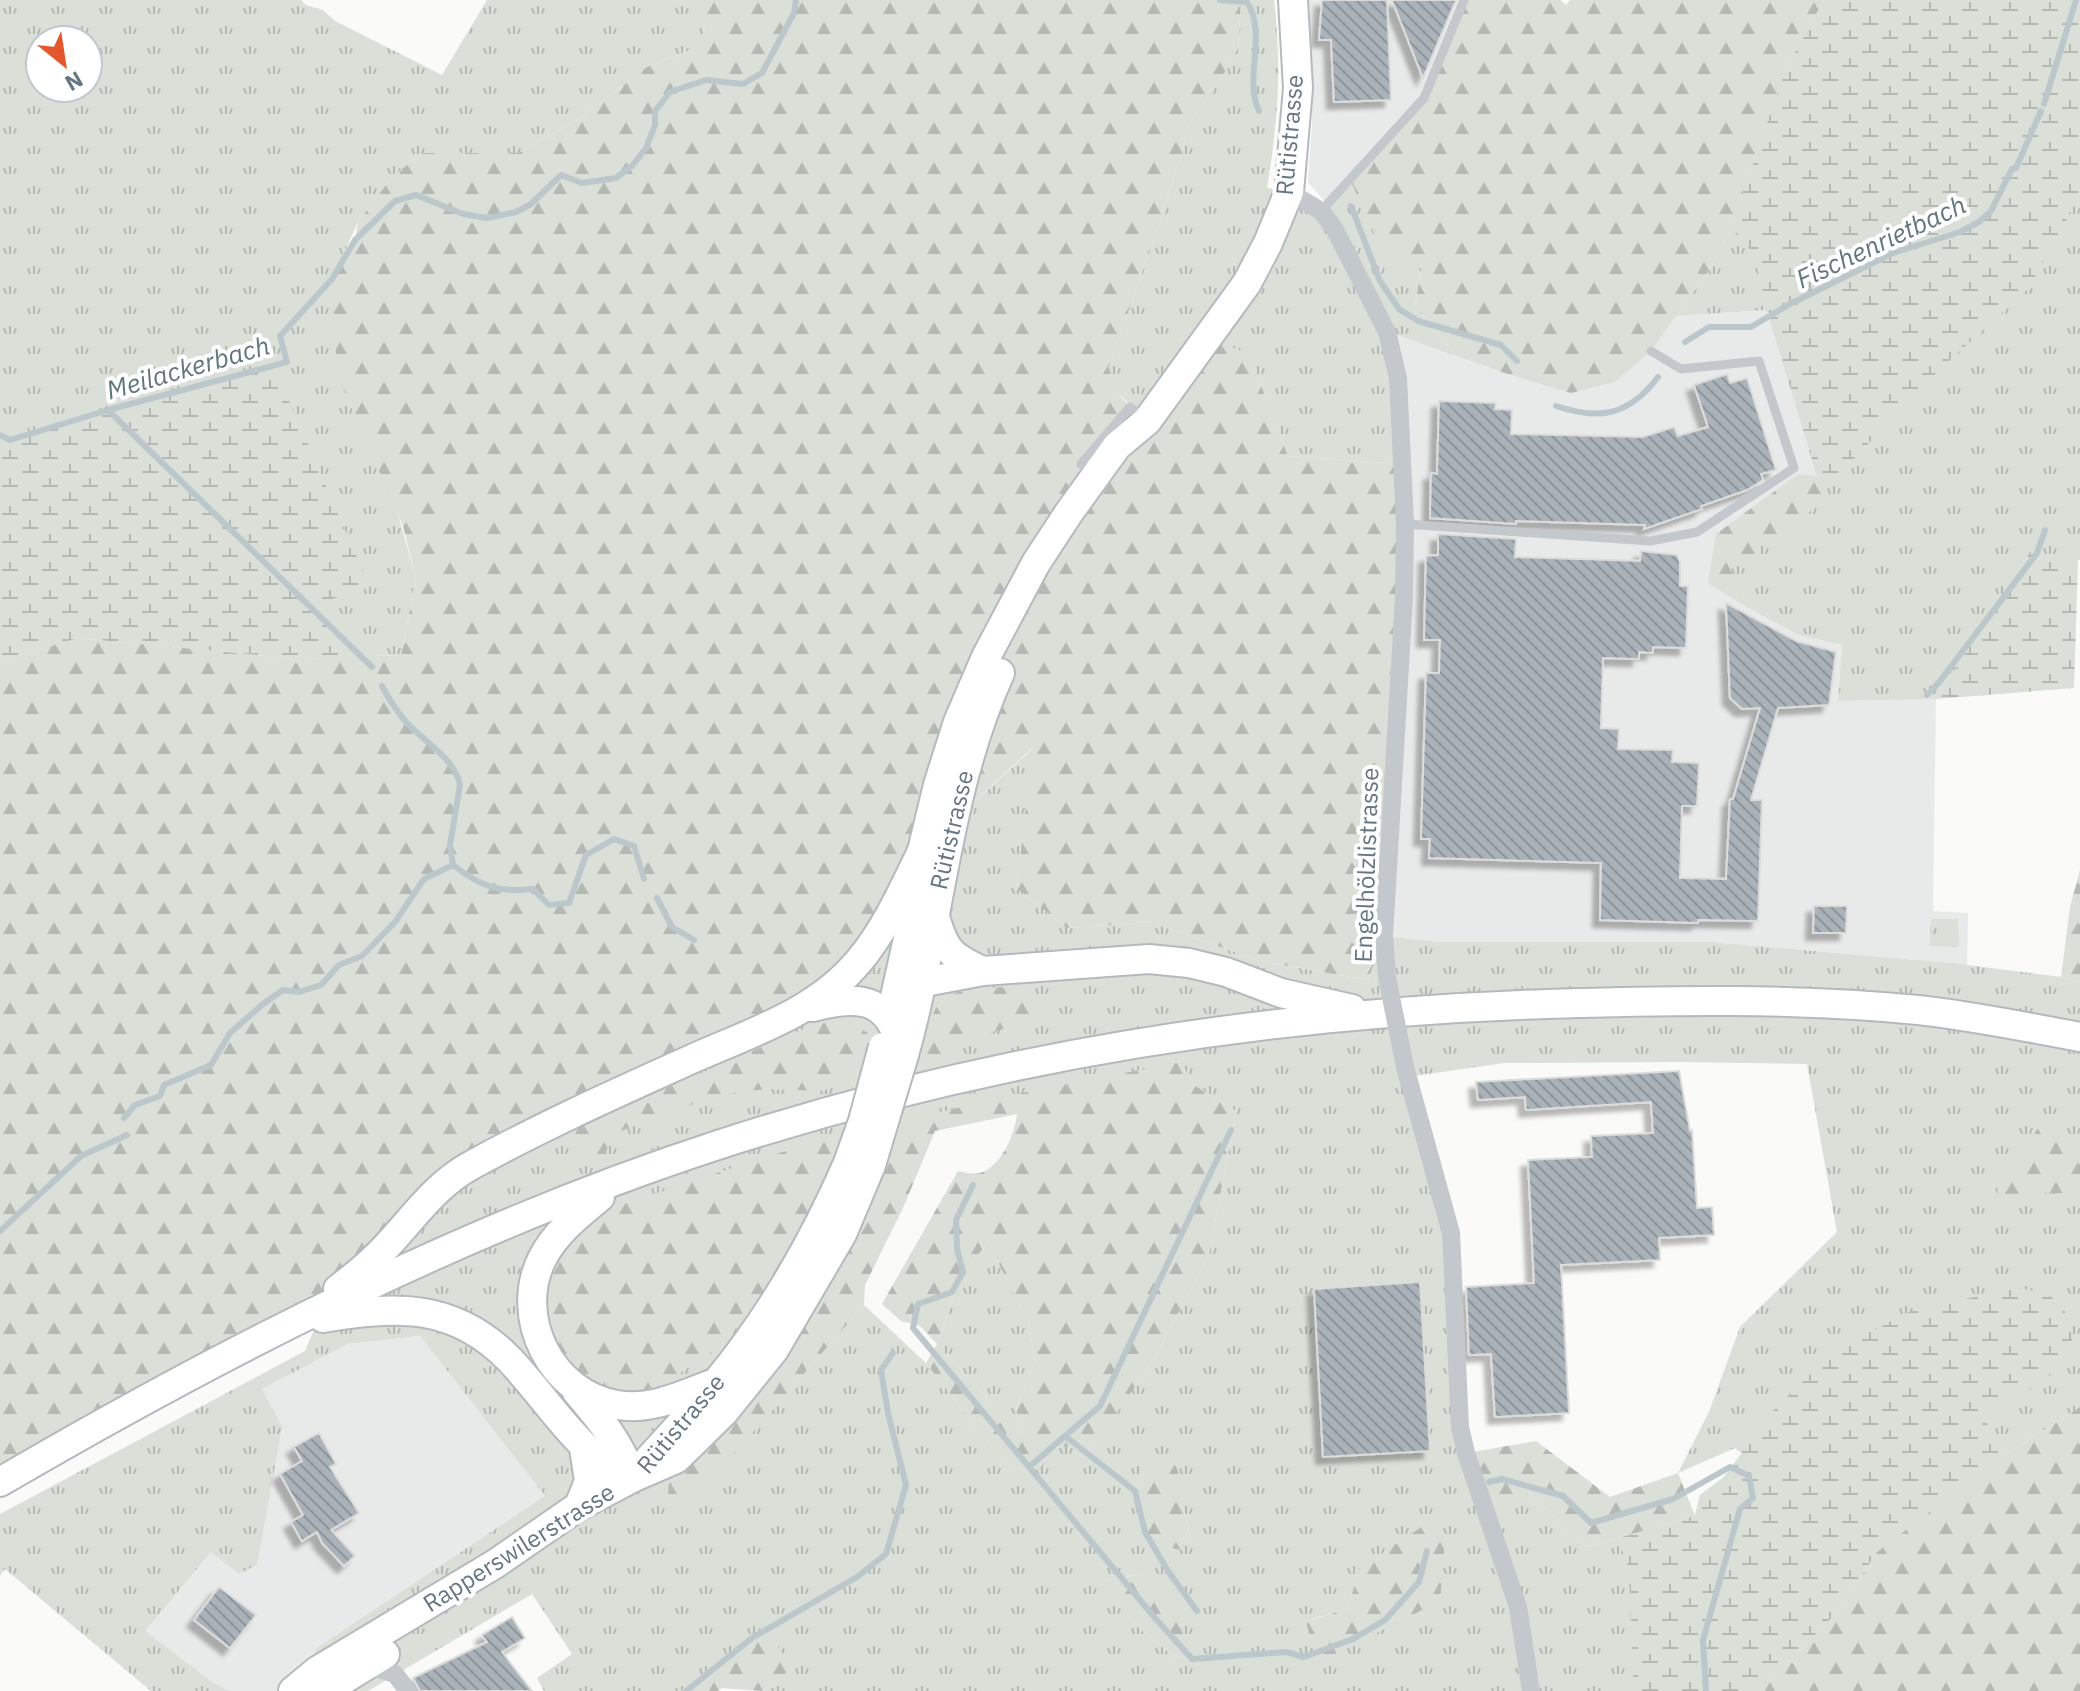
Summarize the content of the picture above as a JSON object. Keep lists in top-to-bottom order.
{
  "streets": {
    "main road": ["Rütistrasse", "Rapperswilerstrasse"],
    "street": ["Engelhölzlistrasse"]
  },
  "crossings": [
    ["Rütistrasse", "Engelhölzlistrasse"],
    ["Rütistrasse", "Rapperswilerstrasse"]
  ],
  "water": ["Fischenrietbach", "Meilackerbach"],
  "north": "bottom right"
}
